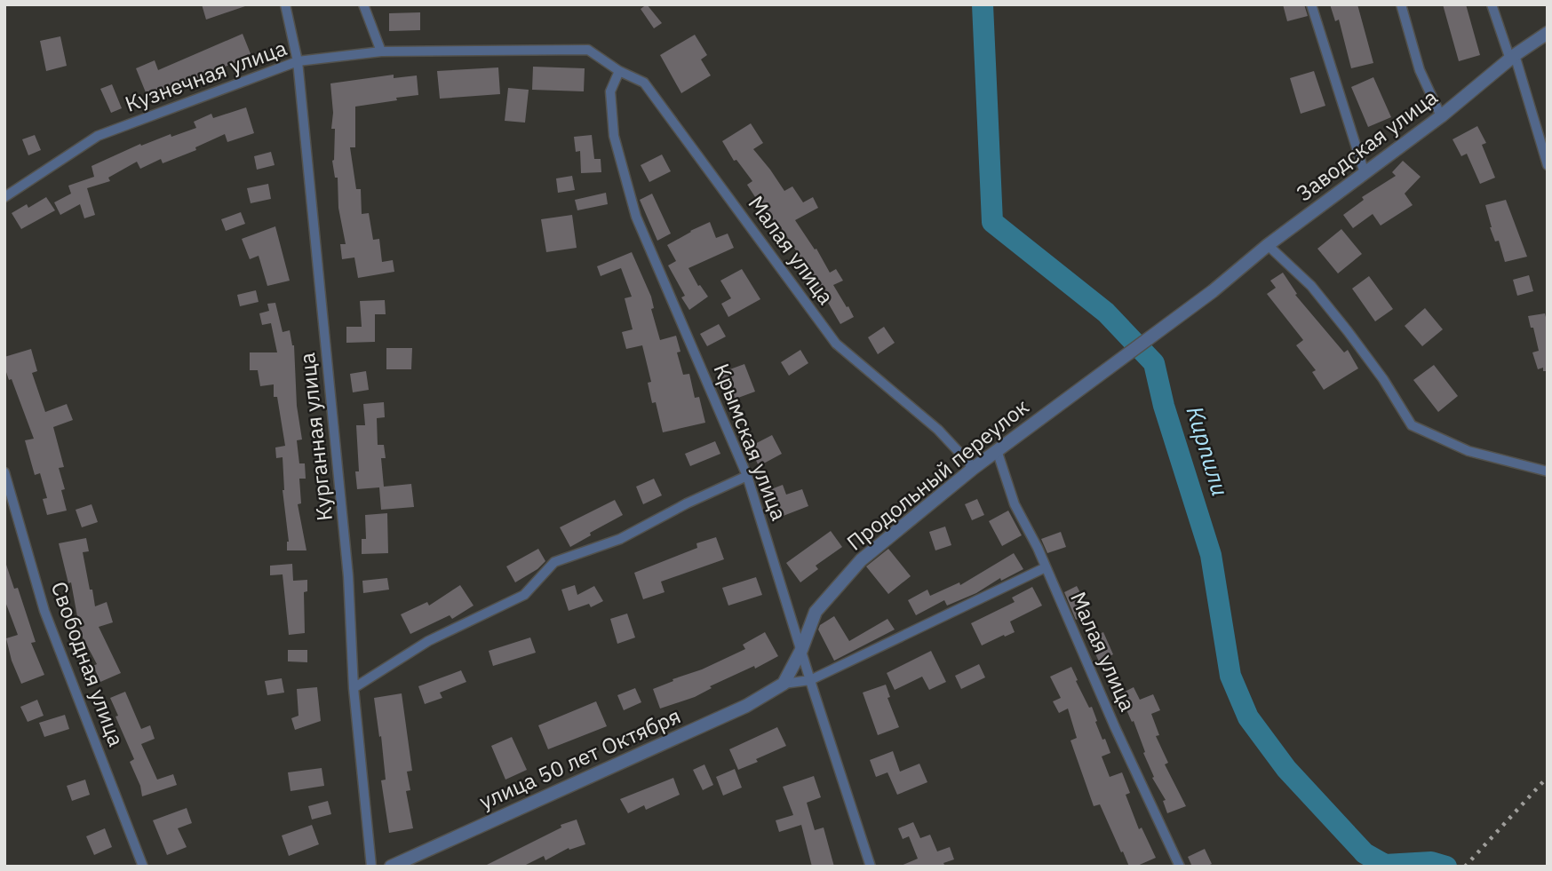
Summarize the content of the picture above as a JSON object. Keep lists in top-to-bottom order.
{
  "streets": {
    "street": [
      "Кузнечная улица",
      "Заводская улица",
      "Малая улица",
      "Курганная улица",
      "Крымская улица",
      "Продольный переулок",
      "Свободная улица",
      "улица 50 лет Октября"
    ]
  },
  "crossings": [
    ["Кузнечная улица", "Малая улица"],
    ["Кузнечная улица", "Курганная улица"],
    ["Заводская улица", "Продольный переулок"],
    ["Малая улица", "Крымская улица"],
    ["Малая улица", "Продольный переулок"],
    ["Малая улица", "улица 50 лет Октября"],
    ["Крымская улица", "Продольный переулок"],
    ["Крымская улица", "улица 50 лет Октября"]
  ],
  "water": ["Кирпили"]
}
